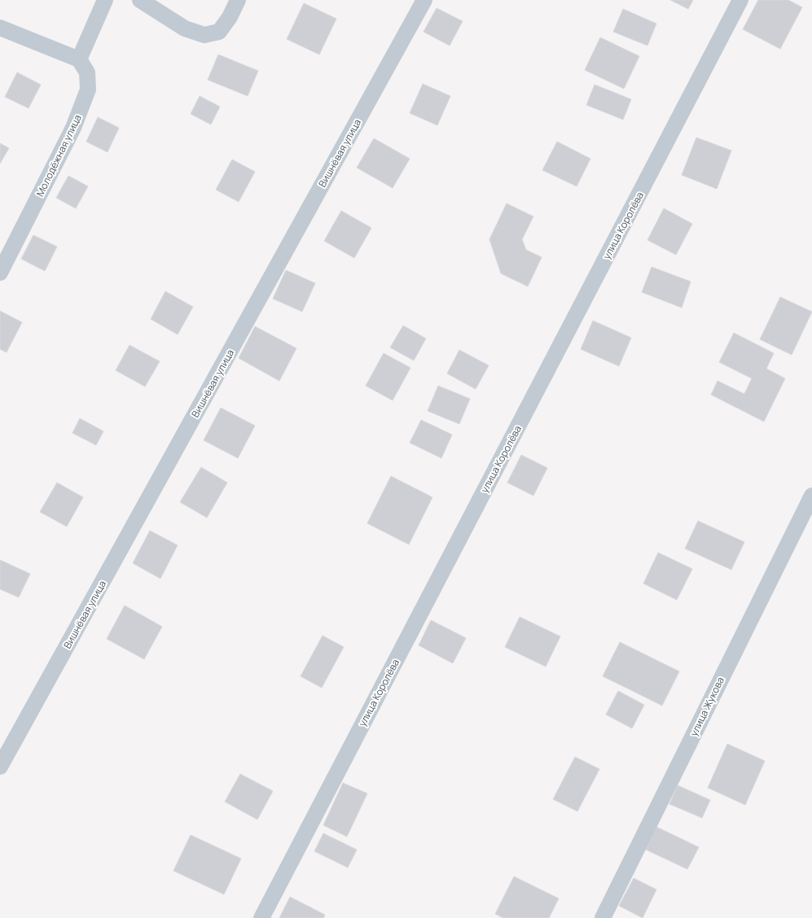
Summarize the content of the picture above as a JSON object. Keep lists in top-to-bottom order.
{
  "streets": {
    "street": [
      "Вишнёвая улица",
      "Молодёжная улица",
      "улица Королёва",
      "улица Жукова"
    ]
  }
}
